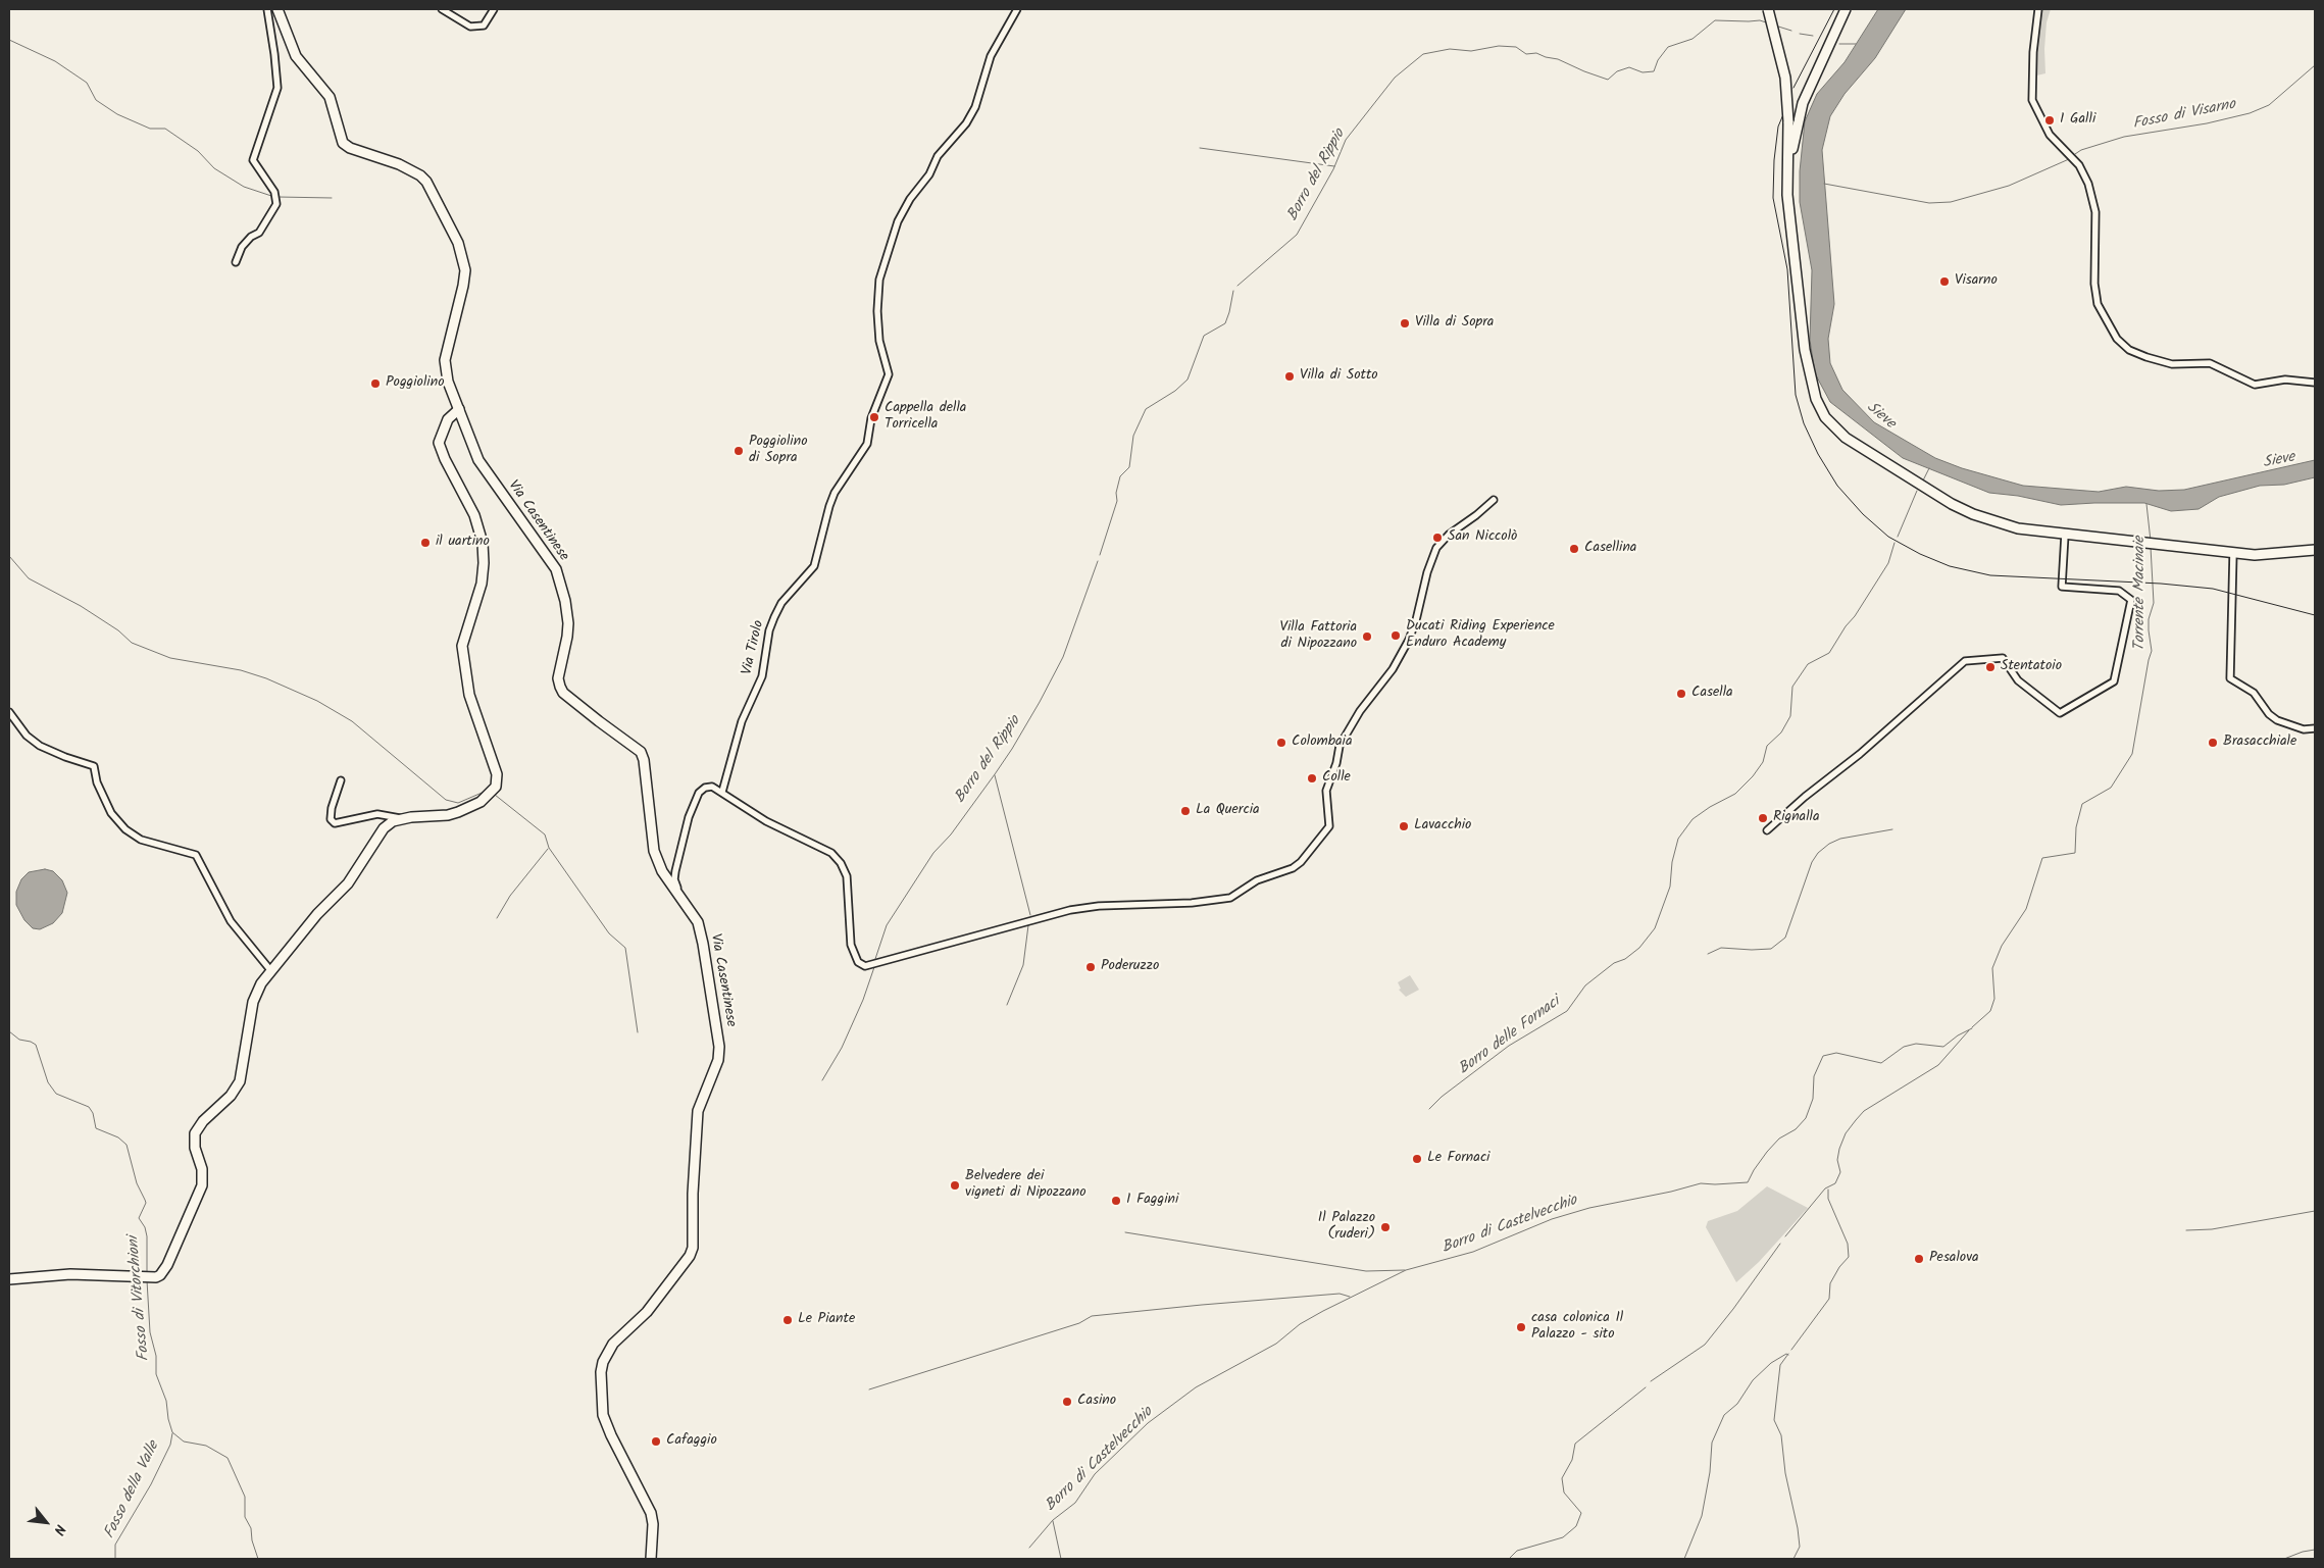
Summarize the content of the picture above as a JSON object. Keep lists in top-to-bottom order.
{
  "streets": {
    "main road": ["Via Casentinese"],
    "street": ["Via Tirolo"]
  },
  "water": [
    "Fosso di Visarno",
    "Borro del Rippio",
    "Sieve",
    "Torrente Macinaie",
    "Borro delle Fornaci",
    "Borro di Castelvecchio",
    "Fosso di Vitorchioni",
    "Fosso della Valle"
  ],
  "places": [
    "I Galli",
    "Visarno",
    "Villa di Sopra",
    "Villa di Sotto",
    "Poggiolino",
    "Cappella della Torricella",
    "Poggiolino di Sopra",
    "San Niccolò",
    "il uartino",
    "Casellina",
    "Ducati Riding Experience Enduro Academy",
    "Villa Fattoria di Nipozzano",
    "Stentatoio",
    "Casella",
    "Colombaia",
    "Brasacchiale",
    "Colle",
    "La Quercia",
    "Rignalla",
    "Lavacchio",
    "Poderuzzo",
    "Le Fornaci",
    "Belvedere dei vigneti di Nipozzano",
    "I Faggini",
    "Il Palazzo (ruderi)",
    "Pesalova",
    "Le Piante",
    "casa colonica Il Palazzo - sito",
    "Casino",
    "Cafaggio"
  ],
  "north": "bottom right"
}
